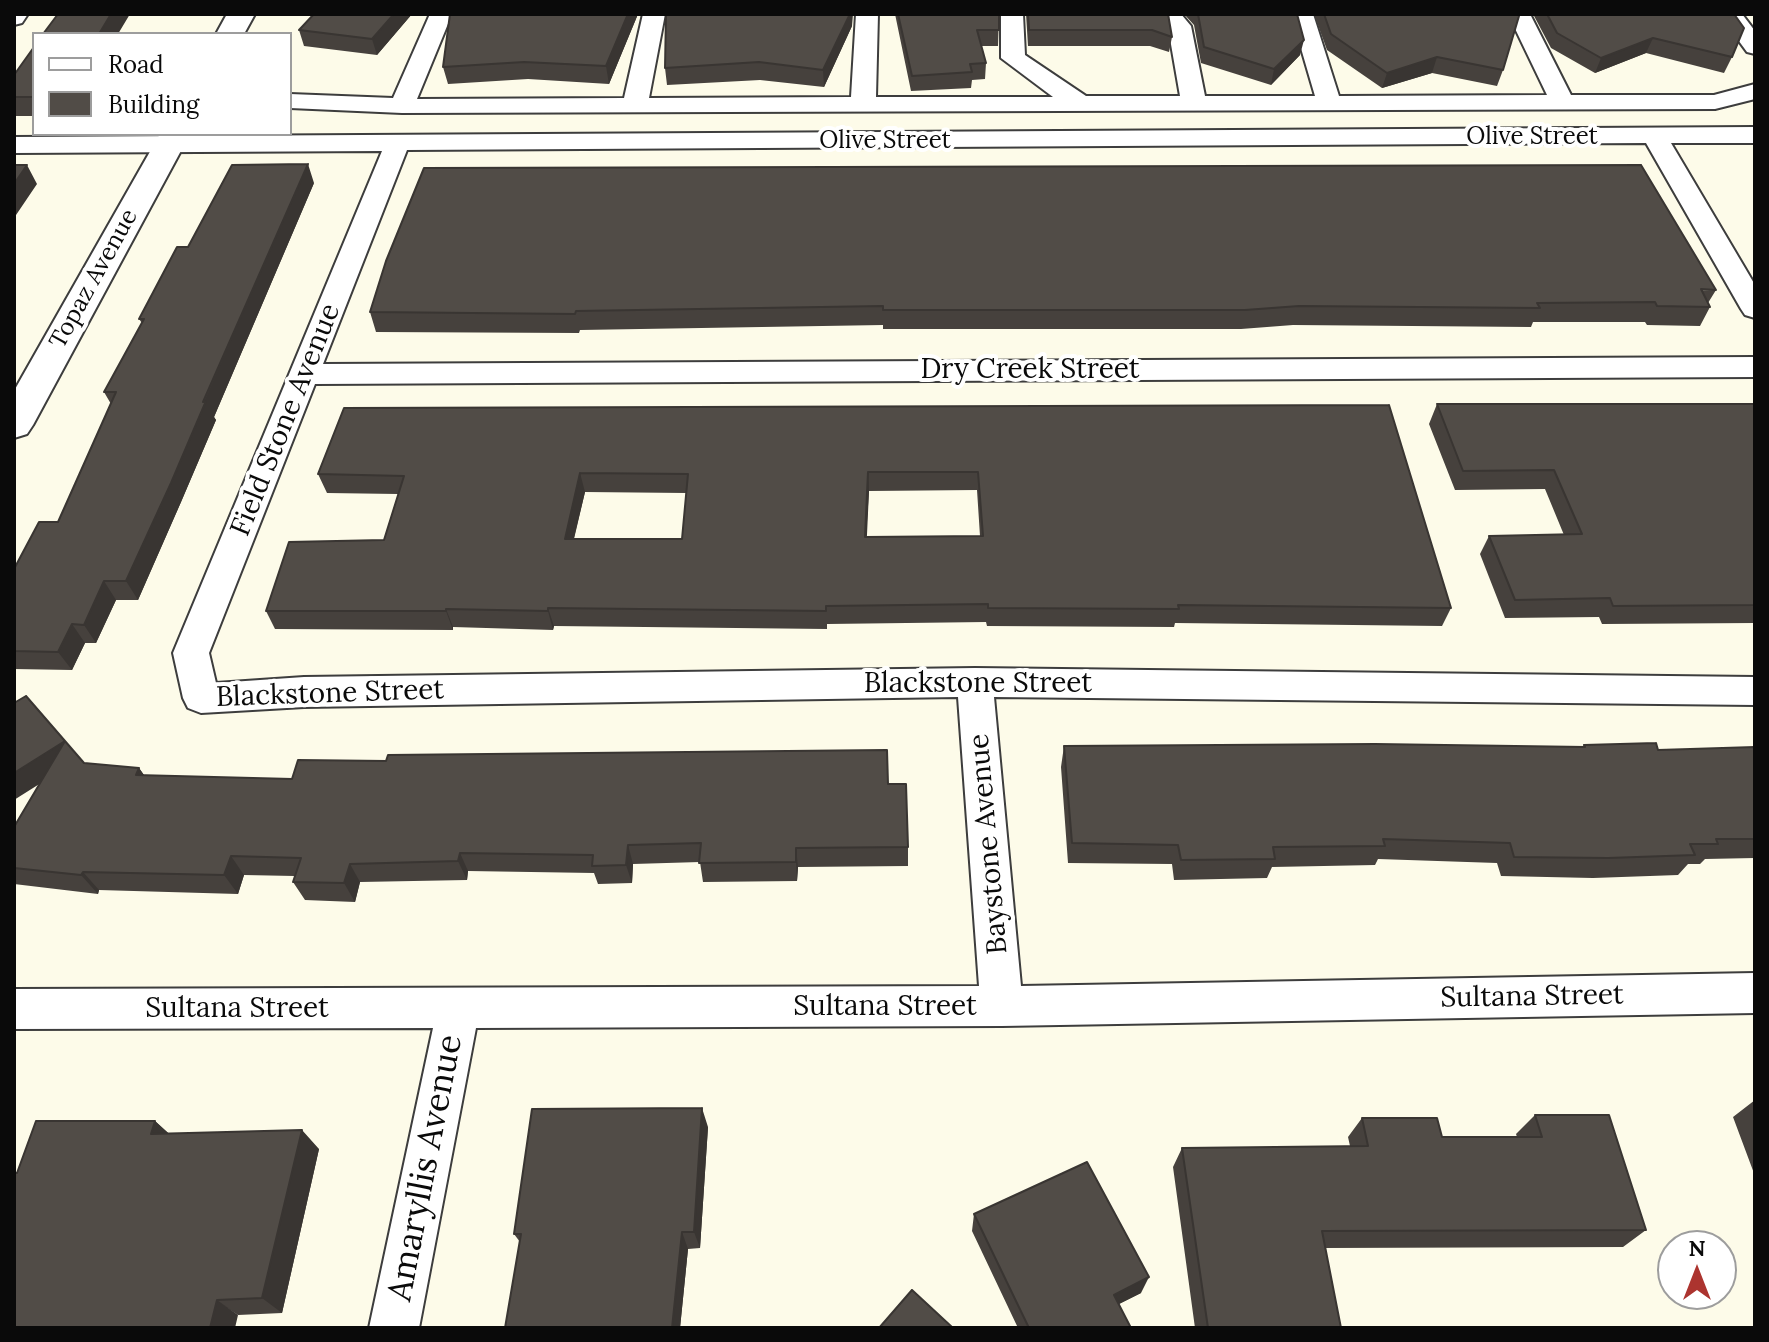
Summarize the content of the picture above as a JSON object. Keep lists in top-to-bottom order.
{
  "streets": {
    "street": [
      "Olive Street",
      "Topaz Avenue",
      "Dry Creek Street",
      "Field Stone Avenue",
      "Blackstone Street",
      "Baystone Avenue",
      "Sultana Street",
      "Amaryllis Avenue"
    ]
  },
  "crossings": [
    ["Olive Street", "Topaz Avenue"],
    ["Olive Street", "Field Stone Avenue"],
    ["Dry Creek Street", "Field Stone Avenue"],
    ["Field Stone Avenue", "Blackstone Street"],
    ["Blackstone Street", "Baystone Avenue"],
    ["Baystone Avenue", "Sultana Street"],
    ["Sultana Street", "Amaryllis Avenue"]
  ],
  "legend": ["Road", "Building"],
  "north": "top"
}
